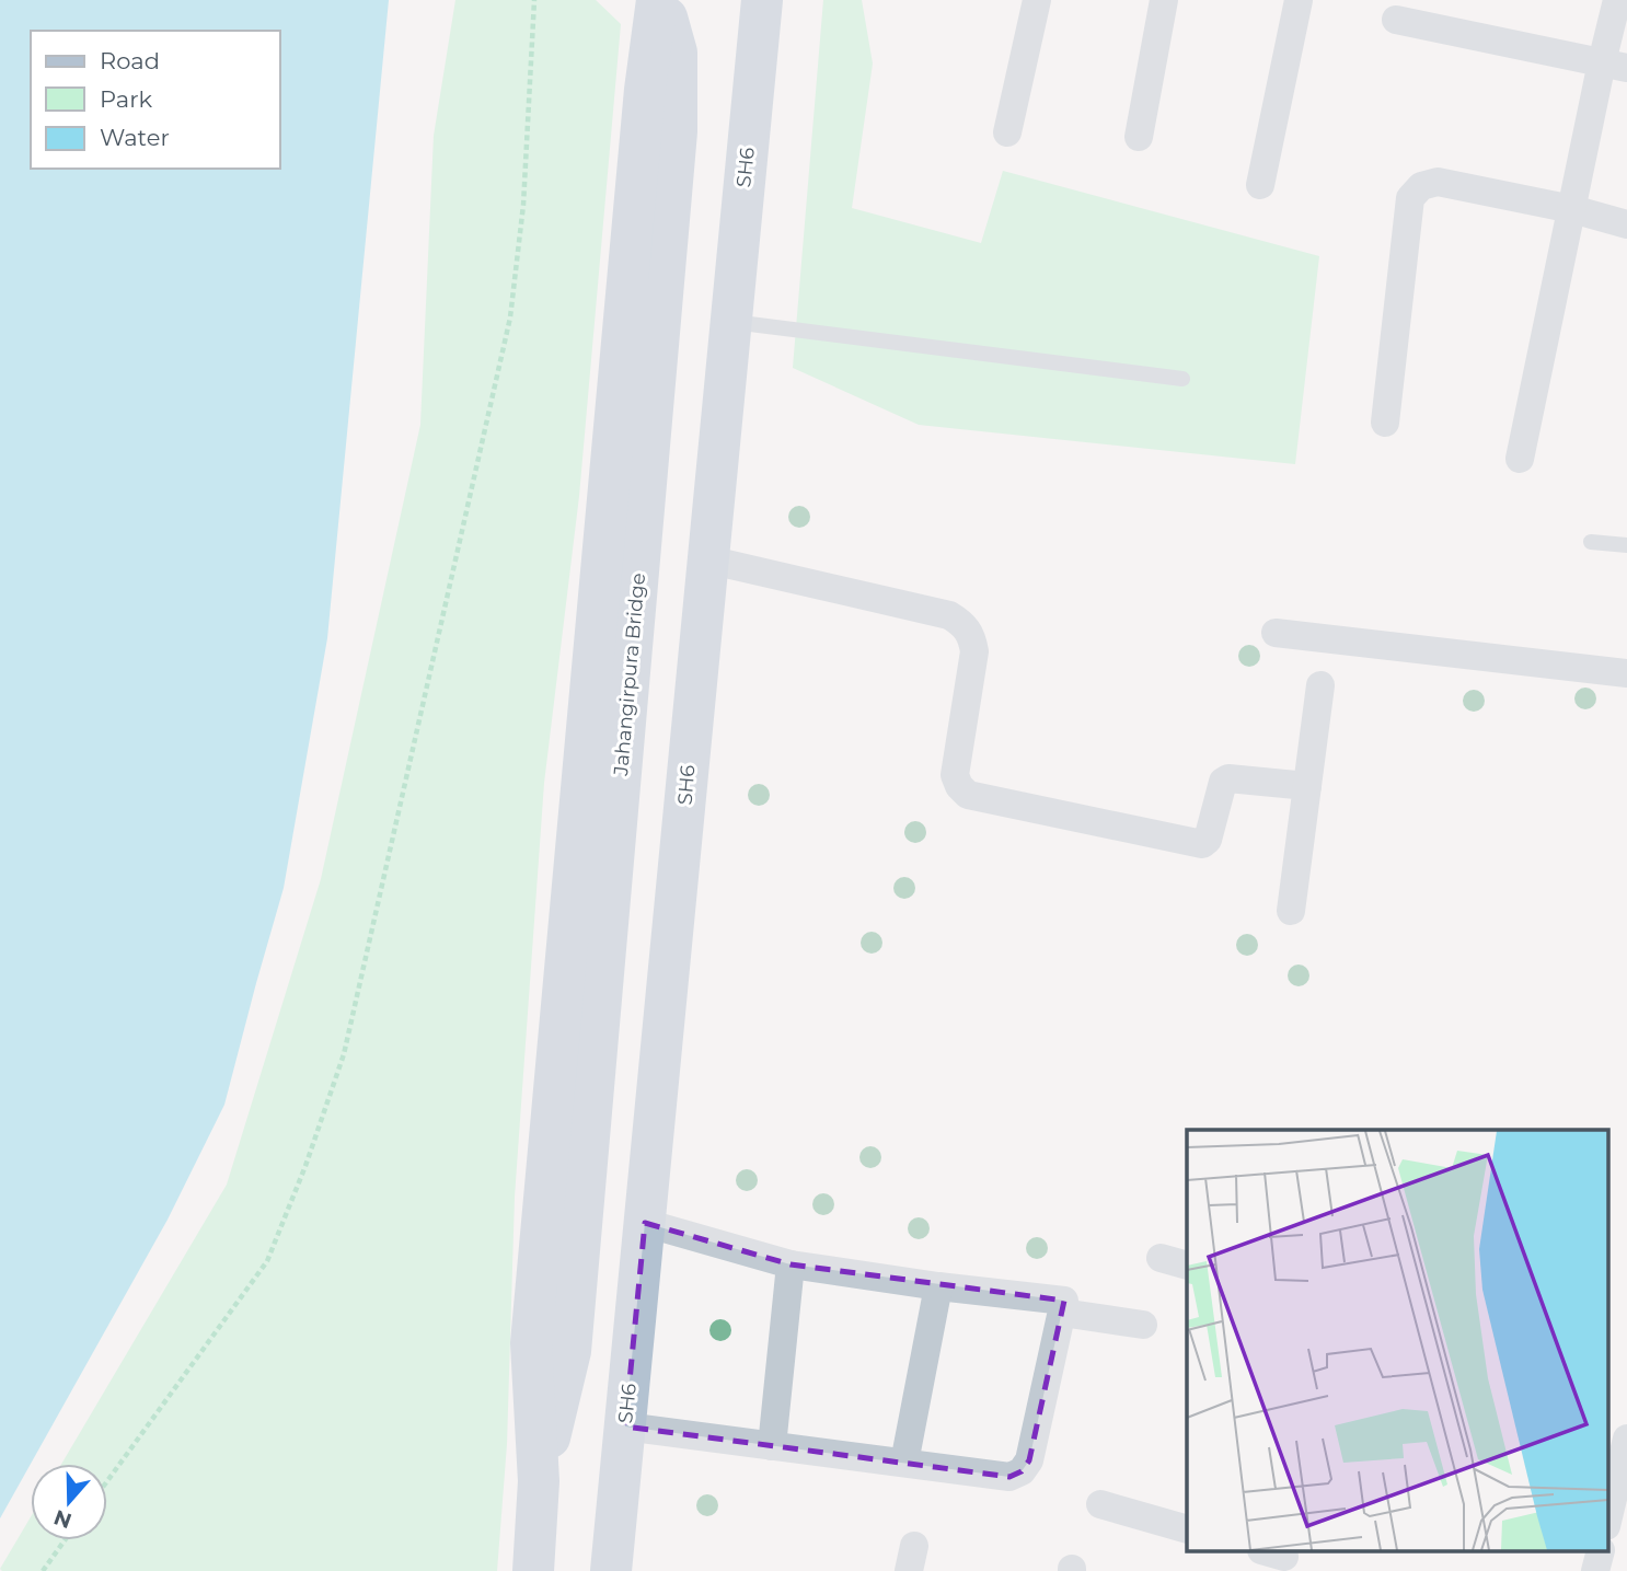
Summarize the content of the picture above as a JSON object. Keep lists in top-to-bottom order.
{
  "streets": {
    "main road": ["SH6", "Jahangirpura Bridge"]
  },
  "legend": ["Road", "Park", "Water"],
  "north": "bottom"
}
